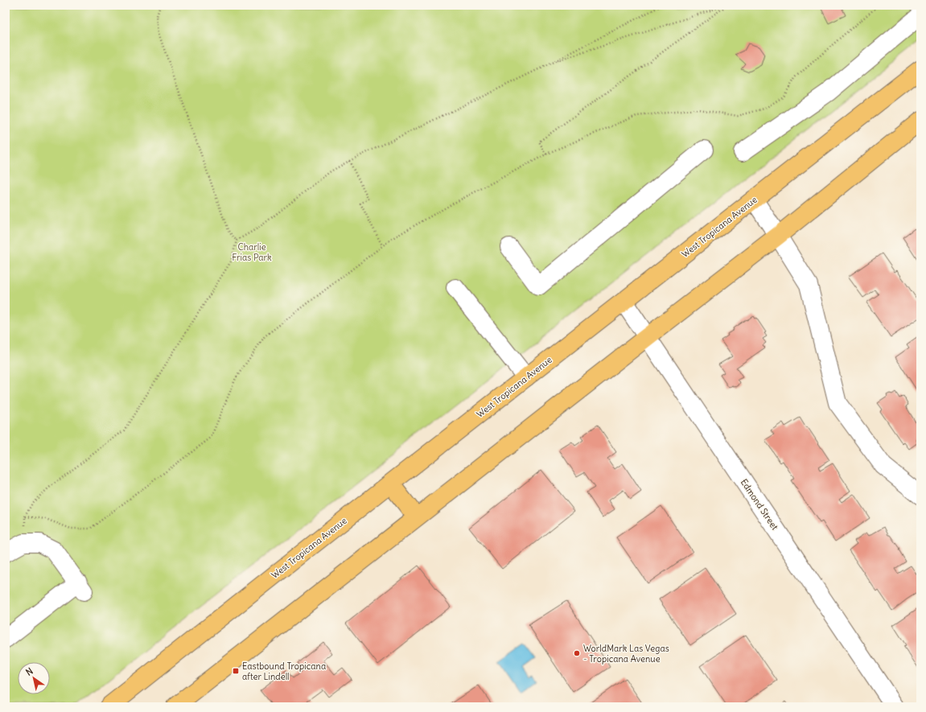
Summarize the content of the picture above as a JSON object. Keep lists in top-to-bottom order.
{
  "streets": {
    "main road": ["West Tropicana Avenue"],
    "street": ["Edmond Street"]
  },
  "crossings": [
    ["West Tropicana Avenue", "Edmond Street"]
  ],
  "parks": ["Charlie Frias Park"],
  "places": {
    "other": ["WorldMark Las Vegas - Tropicana Avenue"],
    "transit": ["Eastbound Tropicana after Lindell"]
  },
  "north": "top left"
}
